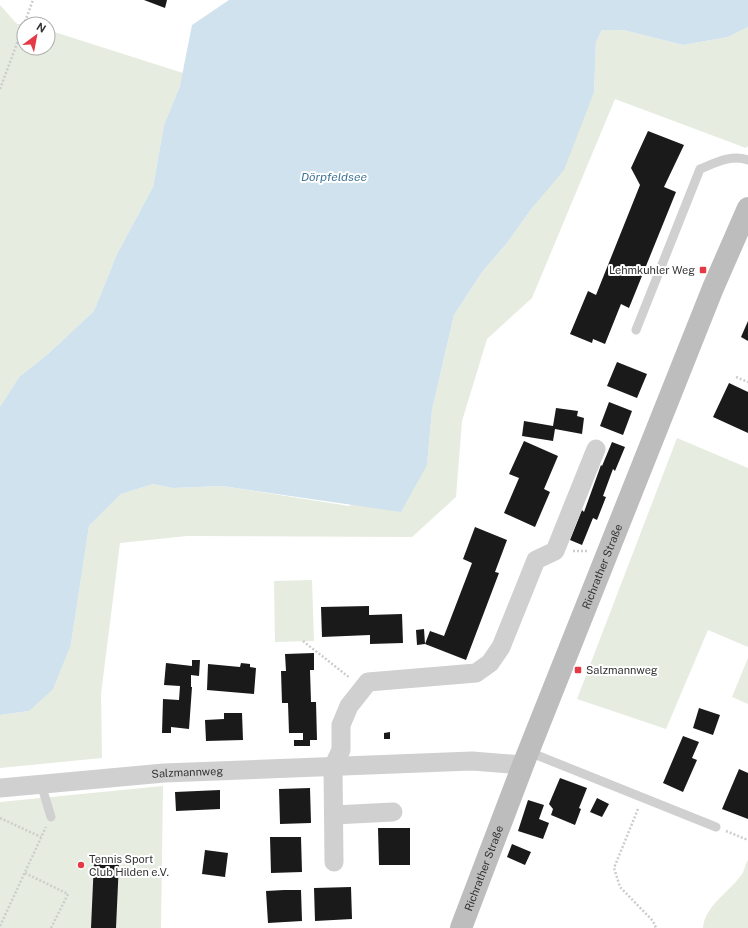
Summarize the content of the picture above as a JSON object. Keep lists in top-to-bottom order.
{
  "streets": {
    "main road": ["Richrather Straße"],
    "street": ["Salzmannweg"]
  },
  "crossings": [
    ["Richrather Straße", "Salzmannweg"]
  ],
  "water": ["Dörpfeldsee"],
  "places": {
    "transit": ["Lehmkuhler Weg", "Salzmannweg"],
    "other": ["Tennis Sport Club Hilden e.V."]
  },
  "north": "top right"
}
